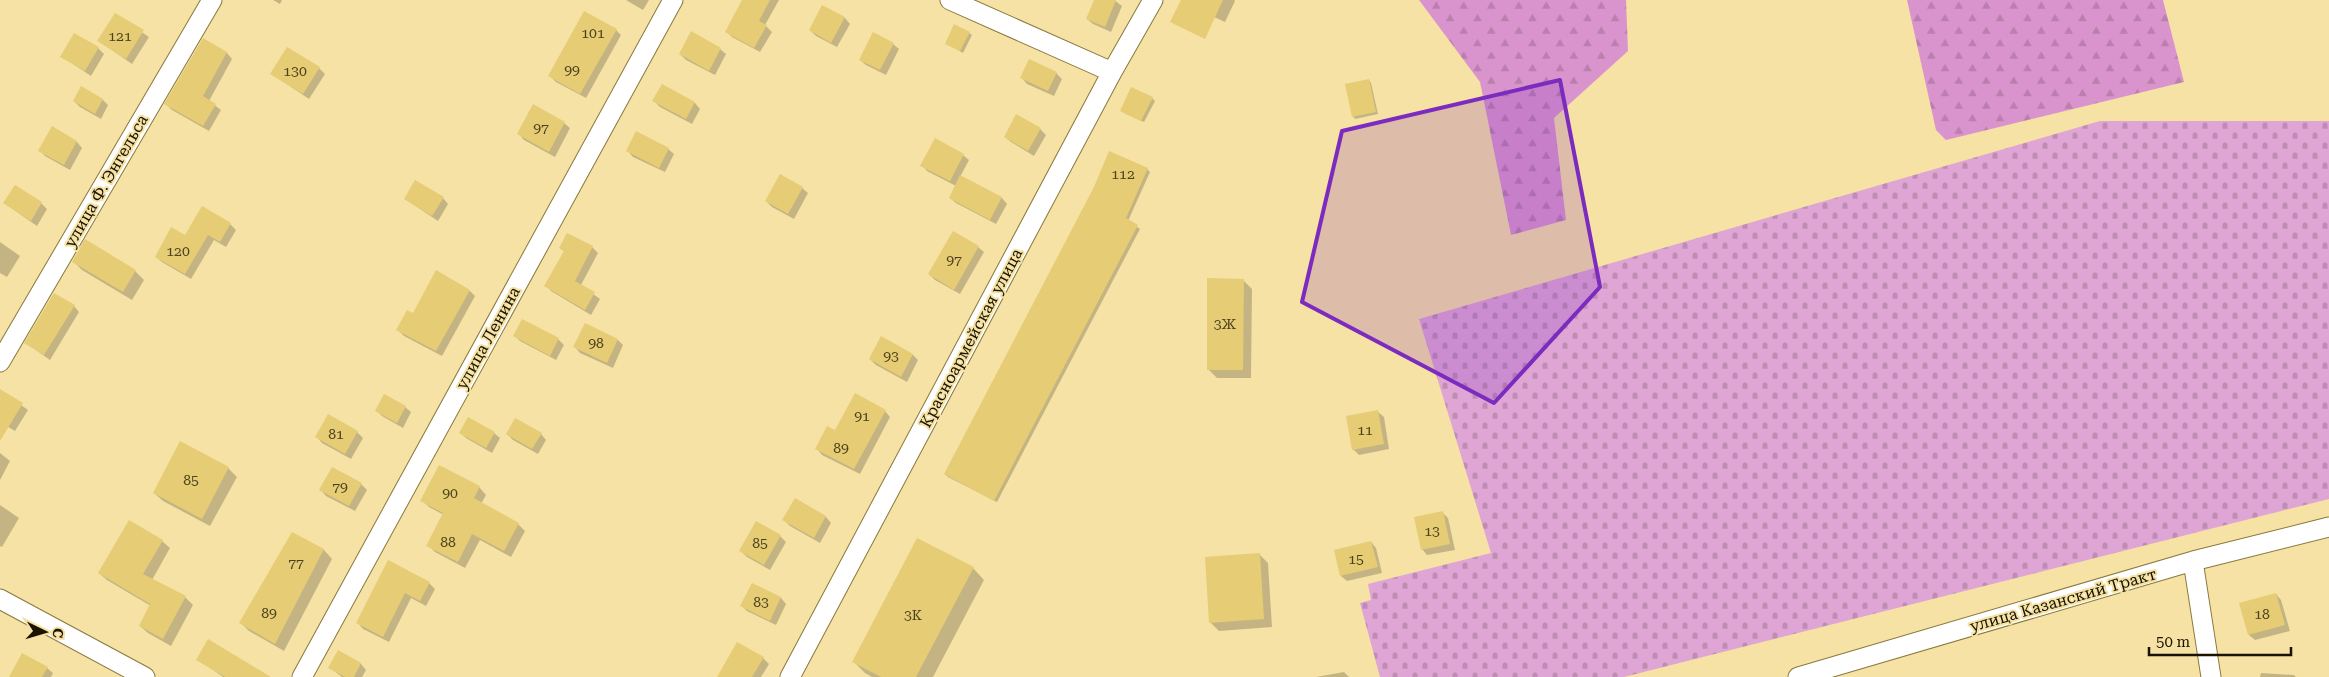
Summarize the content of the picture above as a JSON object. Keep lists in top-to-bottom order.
{
  "streets": {
    "street": [
      "улица Ф. Энгельса",
      "улица Ленина",
      "Красноармейская улица",
      "улица Казанский Тракт"
    ]
  },
  "house_numbers": [
    "101",
    "121",
    "99",
    "130",
    "97",
    "112",
    "120",
    "97",
    "3Ж",
    "98",
    "93",
    "91",
    "11",
    "81",
    "89",
    "85",
    "79",
    "90",
    "13",
    "88",
    "85",
    "15",
    "77",
    "83",
    "89",
    "18",
    "3К"
  ],
  "scale_bar": "50 m",
  "north": "right"
}
